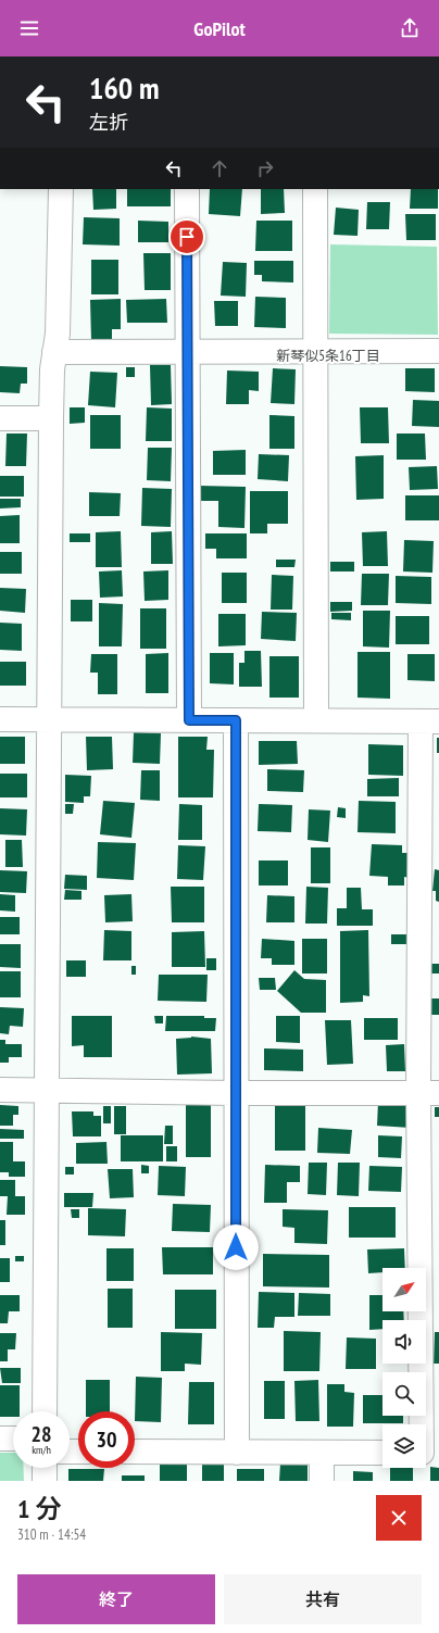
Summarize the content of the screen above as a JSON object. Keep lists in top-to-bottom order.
{
  "districts": ["新琴似5条16丁目"],
  "north": "top right",
  "page": {
    "header": "GoPilot",
    "turn": ["160 m", "左折"],
    "speed": "28 km/h",
    "limit": "30",
    "heading": ["1 分", "310 m · 14:54"],
    "buttons": ["終了", "共有"]
  }
}
